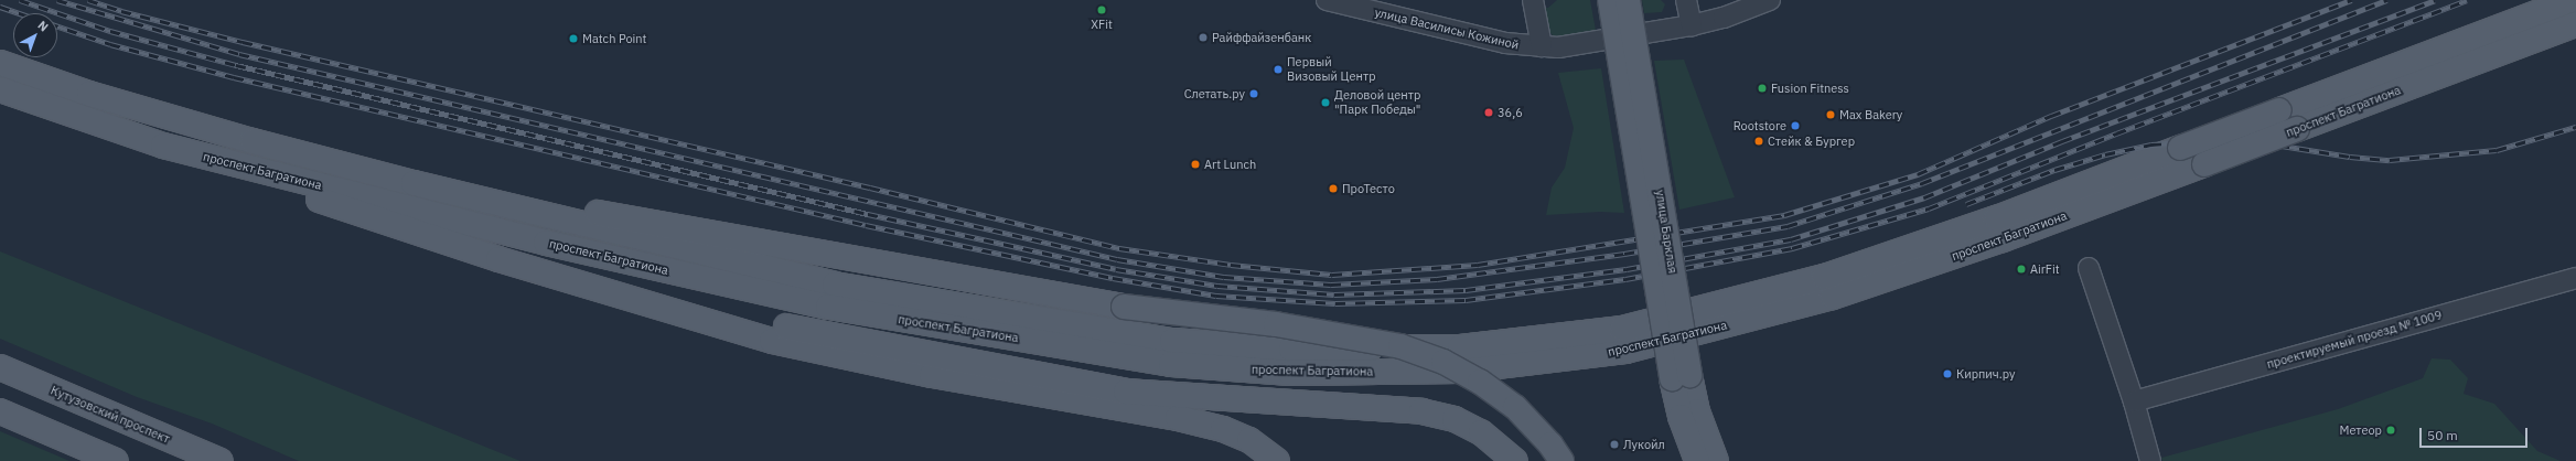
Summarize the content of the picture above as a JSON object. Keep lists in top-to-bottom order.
{
  "streets": {
    "main road": ["проспект Багратиона", "улица Барклая", "Кутузовский проспект"],
    "street": ["улица Василисы Кожиной", "проектируемый проезд № 1009"]
  },
  "places": [
    "XFit",
    "Райффайзенбанк",
    "Match Point",
    "Первый Визовый Центр",
    "Fusion Fitness",
    "Слетать.ру",
    "Деловой центр \"Парк Победы\"",
    "36,6",
    "Max Bakery",
    "Rootstore",
    "Стейк & Бургер",
    "Art Lunch",
    "ПроТесто",
    "AirFit",
    "Кирпич.ру",
    "Метеор",
    "Лукойл"
  ],
  "scale_bar": "50 m",
  "north": "top right"
}
